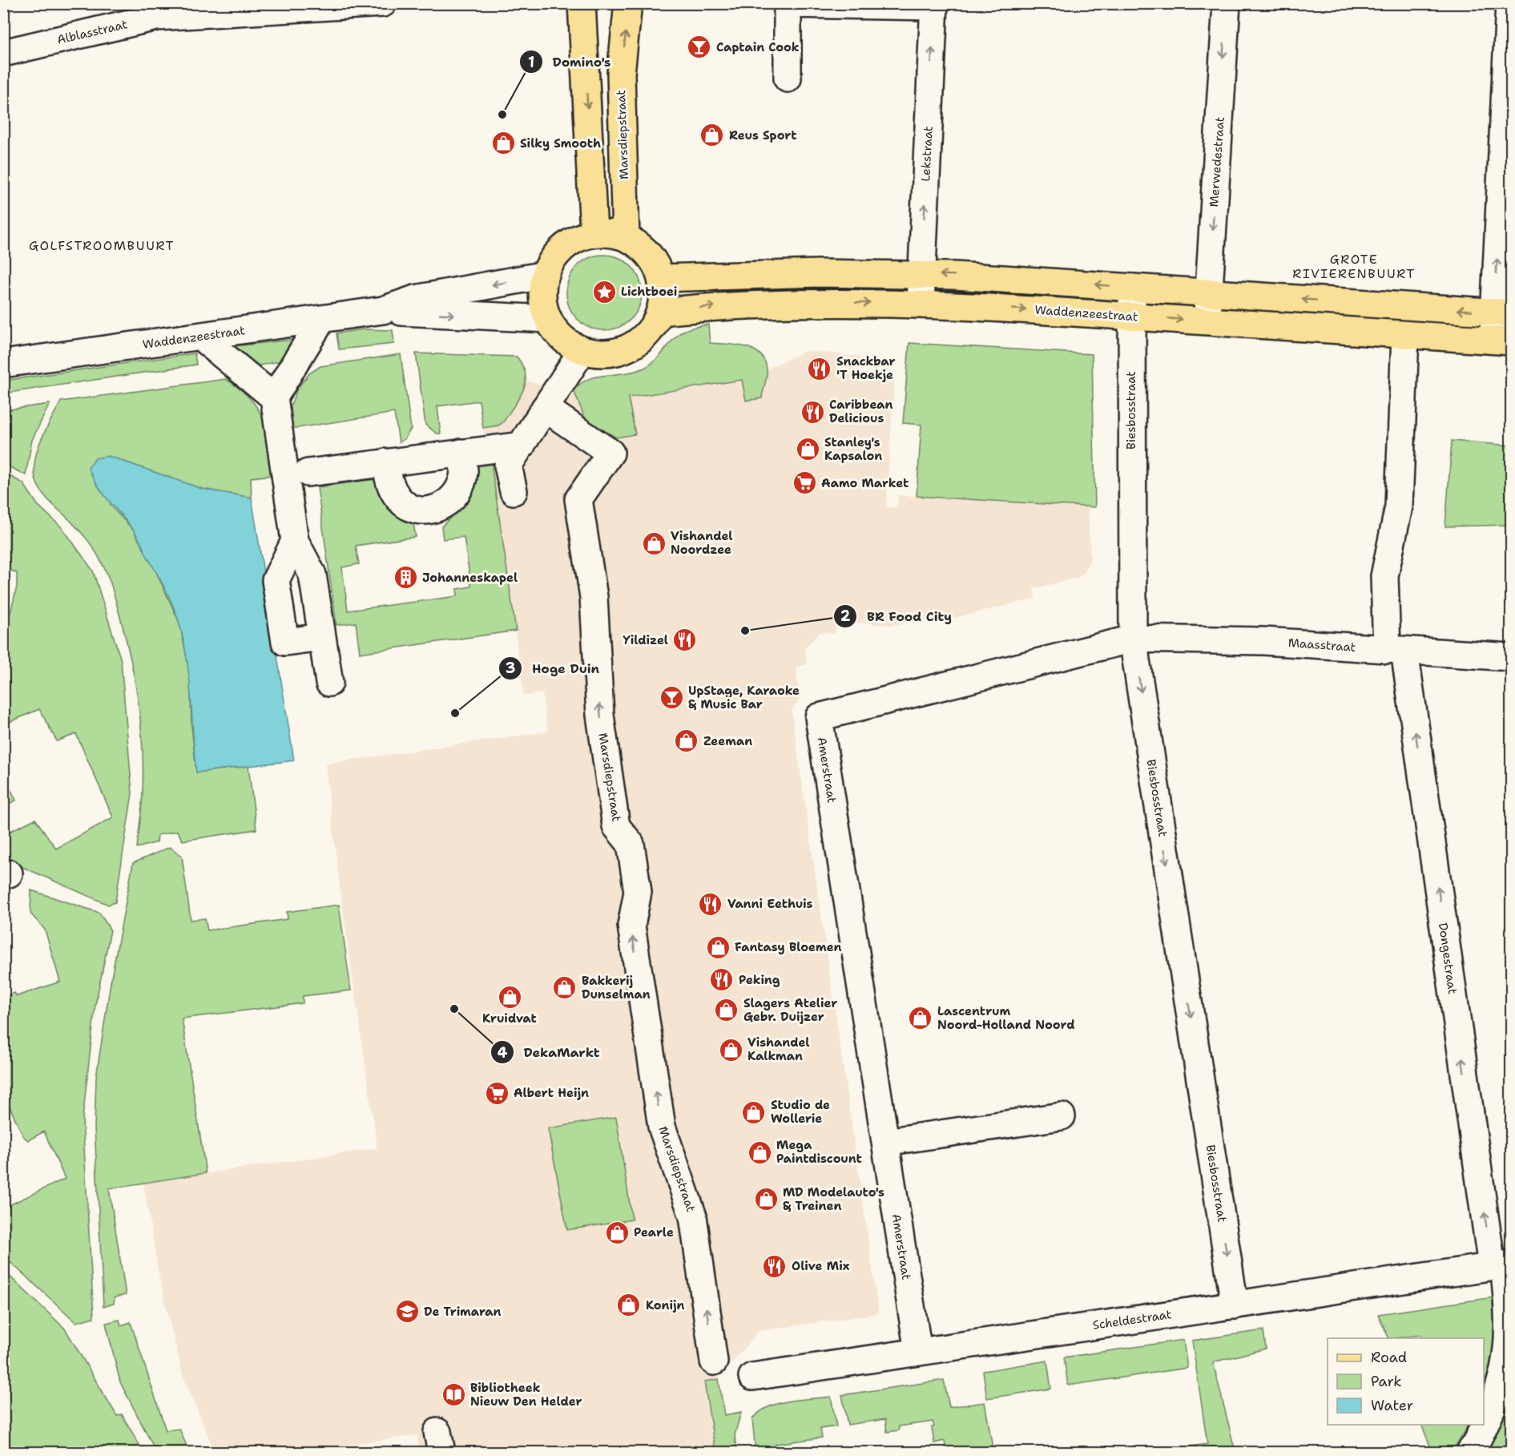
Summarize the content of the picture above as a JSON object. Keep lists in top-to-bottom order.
{
  "streets": {
    "main road": ["Marsdiepstraat", "Waddenzeestraat"],
    "street": [
      "Alblasstraat",
      "Lekstraat",
      "Merwedestraat",
      "Biesbosstraat",
      "Maasstraat",
      "Amerstraat",
      "Dongestraat",
      "Scheldestraat"
    ]
  },
  "crossings": [
    ["Marsdiepstraat", "Waddenzeestraat"],
    ["Lekstraat", "Waddenzeestraat"],
    ["Merwedestraat", "Waddenzeestraat"],
    ["Waddenzeestraat", "Biesbosstraat"],
    ["Waddenzeestraat", "Dongestraat"],
    ["Biesbosstraat", "Maasstraat"],
    ["Biesbosstraat", "Amerstraat"],
    ["Biesbosstraat", "Scheldestraat"],
    ["Maasstraat", "Amerstraat"],
    ["Maasstraat", "Dongestraat"],
    ["Amerstraat", "Scheldestraat"],
    ["Dongestraat", "Scheldestraat"]
  ],
  "one_way": [
    "Marsdiepstraat",
    "Lekstraat",
    "Merwedestraat",
    "Biesbosstraat",
    "Dongestraat"
  ],
  "districts": ["GOLFSTROOMBUURT", "GROTE RIVIERENBUURT"],
  "places": {
    "bar": ["Captain Cook", "UpStage, Karaoke & Music Bar"],
    "other": [
      "Domino's",
      "BR Food City",
      "Hoge Duin",
      "DekaMarkt"
    ],
    "shop": [
      "Reus Sport",
      "Silky Smooth",
      "Stanley's Kapsalon",
      "Vishandel Noordzee",
      "Zeeman",
      "Fantasy Bloemen",
      "Bakkerij Dunselman",
      "Kruidvat",
      "Slagers Atelier Gebr. Duijzer",
      "Lascentrum Noord-Holland Noord",
      "Vishandel Kalkman",
      "Studio de Wollerie",
      "Mega Paintdiscount",
      "MD Modelauto's & Treinen",
      "Pearle",
      "Konijn"
    ],
    "place": ["Lichtboei"],
    "restaurant": [
      "Snackbar 'T Hoekje",
      "Caribbean Delicious",
      "Yildizel",
      "Vanni Eethuis",
      "Peking",
      "Olive Mix"
    ],
    "supermarket": ["Aamo Market", "Albert Heijn"],
    "building": ["Johanneskapel"],
    "school or university": ["De Trimaran"],
    "library": ["Bibliotheek Nieuw Den Helder"]
  },
  "legend": ["Road", "Park", "Water"]
}
